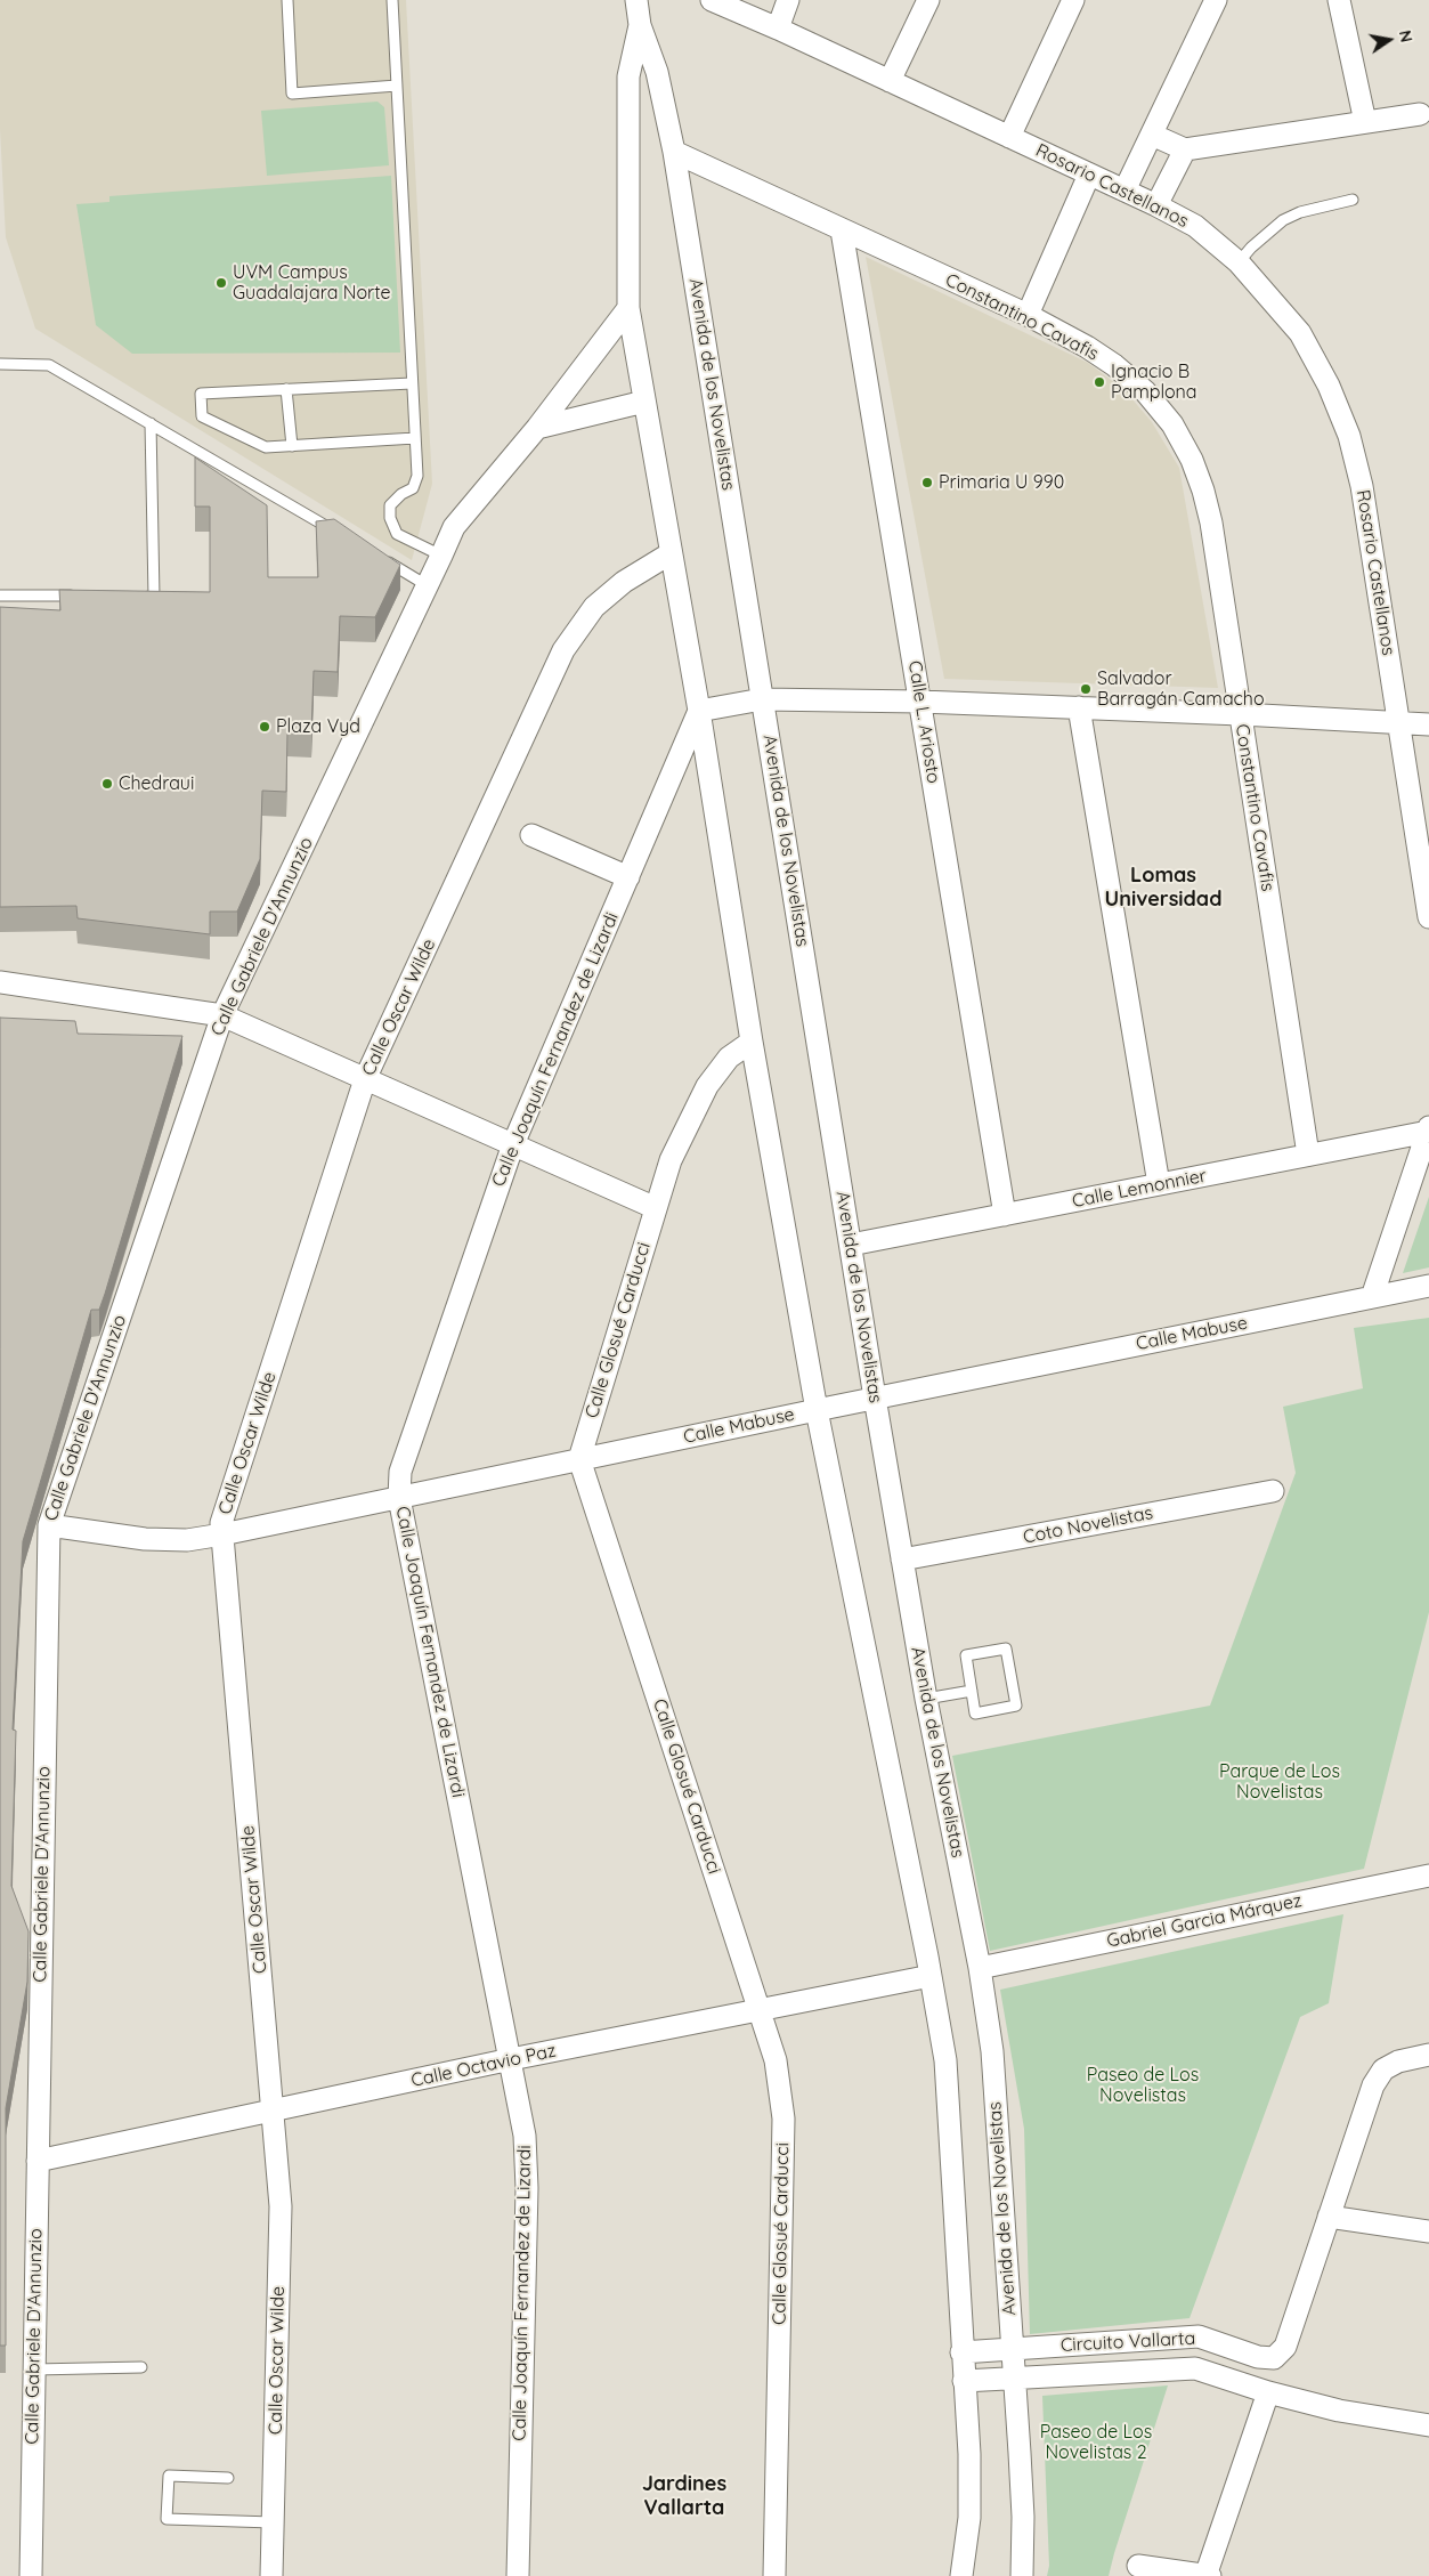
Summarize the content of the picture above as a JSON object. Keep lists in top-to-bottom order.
{
  "streets": {
    "street": [
      "Rosario Castellanos",
      "Constantino Cavafis",
      "Avenida de los Novelistas",
      "Calle L. Ariosto",
      "Calle Gabriele D'Annunzio",
      "Calle Oscar Wilde",
      "Calle Joaquín Fernandez de Lizardi",
      "Calle Lemonnier",
      "Calle Glosué Carducci",
      "Calle Mabuse",
      "Coto Novelistas",
      "Gabriel Garcia Márquez",
      "Calle Octavio Paz",
      "Circuito Vallarta"
    ]
  },
  "crossings": [
    ["Constantino Cavafis", "Avenida de los Novelistas"],
    ["Constantino Cavafis", "Calle L. Ariosto"],
    ["Constantino Cavafis", "Calle Lemonnier"],
    ["Avenida de los Novelistas", "Calle Gabriele D'Annunzio"],
    ["Avenida de los Novelistas", "Calle Oscar Wilde"],
    ["Avenida de los Novelistas", "Calle Joaquín Fernandez de Lizardi"],
    ["Avenida de los Novelistas", "Calle Lemonnier"],
    ["Avenida de los Novelistas", "Calle Glosué Carducci"],
    ["Avenida de los Novelistas", "Calle Mabuse"],
    ["Avenida de los Novelistas", "Coto Novelistas"],
    ["Avenida de los Novelistas", "Gabriel Garcia Márquez"],
    ["Avenida de los Novelistas", "Calle Octavio Paz"],
    ["Avenida de los Novelistas", "Circuito Vallarta"],
    ["Calle L. Ariosto", "Calle Lemonnier"],
    ["Calle Gabriele D'Annunzio", "Calle Mabuse"],
    ["Calle Gabriele D'Annunzio", "Calle Octavio Paz"],
    ["Calle Oscar Wilde", "Calle Mabuse"],
    ["Calle Oscar Wilde", "Calle Octavio Paz"],
    ["Calle Joaquín Fernandez de Lizardi", "Calle Mabuse"],
    ["Calle Joaquín Fernandez de Lizardi", "Calle Octavio Paz"],
    ["Calle Glosué Carducci", "Calle Mabuse"],
    ["Calle Glosué Carducci", "Calle Octavio Paz"]
  ],
  "districts": ["Lomas Universidad", "Jardines Vallarta"],
  "parks": ["Parque de Los Novelistas", "Paseo de Los Novelistas", "Paseo de Los Novelistas 2"],
  "places": [
    "UVM Campus Guadalajara Norte",
    "Ignacio B Pamplona",
    "Primaria U 990",
    "Salvador Barragán Camacho",
    "Plaza Vyd",
    "Chedraui"
  ],
  "north": "right"
}
